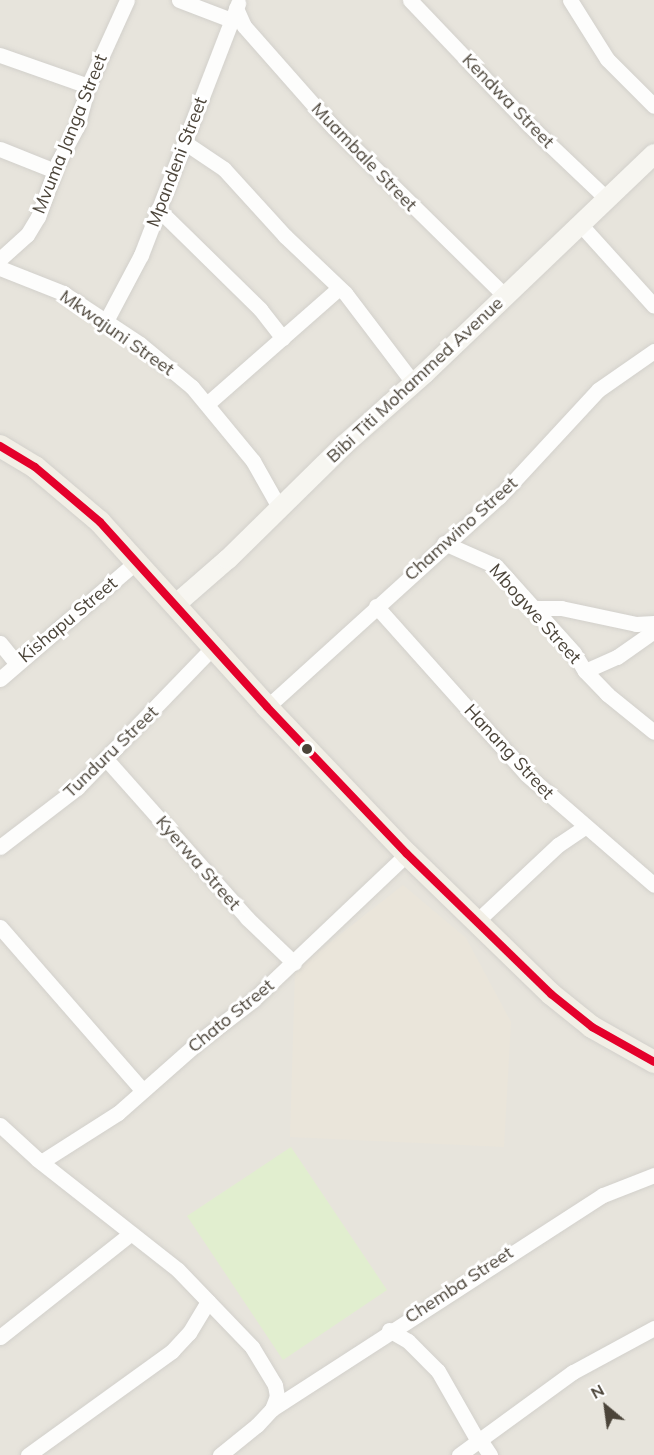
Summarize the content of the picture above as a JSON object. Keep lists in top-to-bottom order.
{
  "streets": {
    "street": [
      "Kendwa Street",
      "Mvuma Janga Street",
      "Muambale Street",
      "Mpandeni Street",
      "Mkwajuni Street",
      "Bibi Titi Mohammed Avenue",
      "Chamwino Street",
      "Mbogwe Street",
      "Kishapu Street",
      "Tunduru Street",
      "Hanang Street",
      "Kyerwa Street",
      "Chato Street",
      "Chemba Street"
    ]
  },
  "crossings": [
    ["Kendwa Street", "Bibi Titi Mohammed Avenue"],
    ["Muambale Street", "Mpandeni Street"],
    ["Muambale Street", "Bibi Titi Mohammed Avenue"],
    ["Mpandeni Street", "Mkwajuni Street"],
    ["Mkwajuni Street", "Bibi Titi Mohammed Avenue"],
    ["Chamwino Street", "Mbogwe Street"],
    ["Chamwino Street", "Hanang Street"],
    ["Tunduru Street", "Kyerwa Street"],
    ["Kyerwa Street", "Chato Street"]
  ],
  "north": "top left"
}
